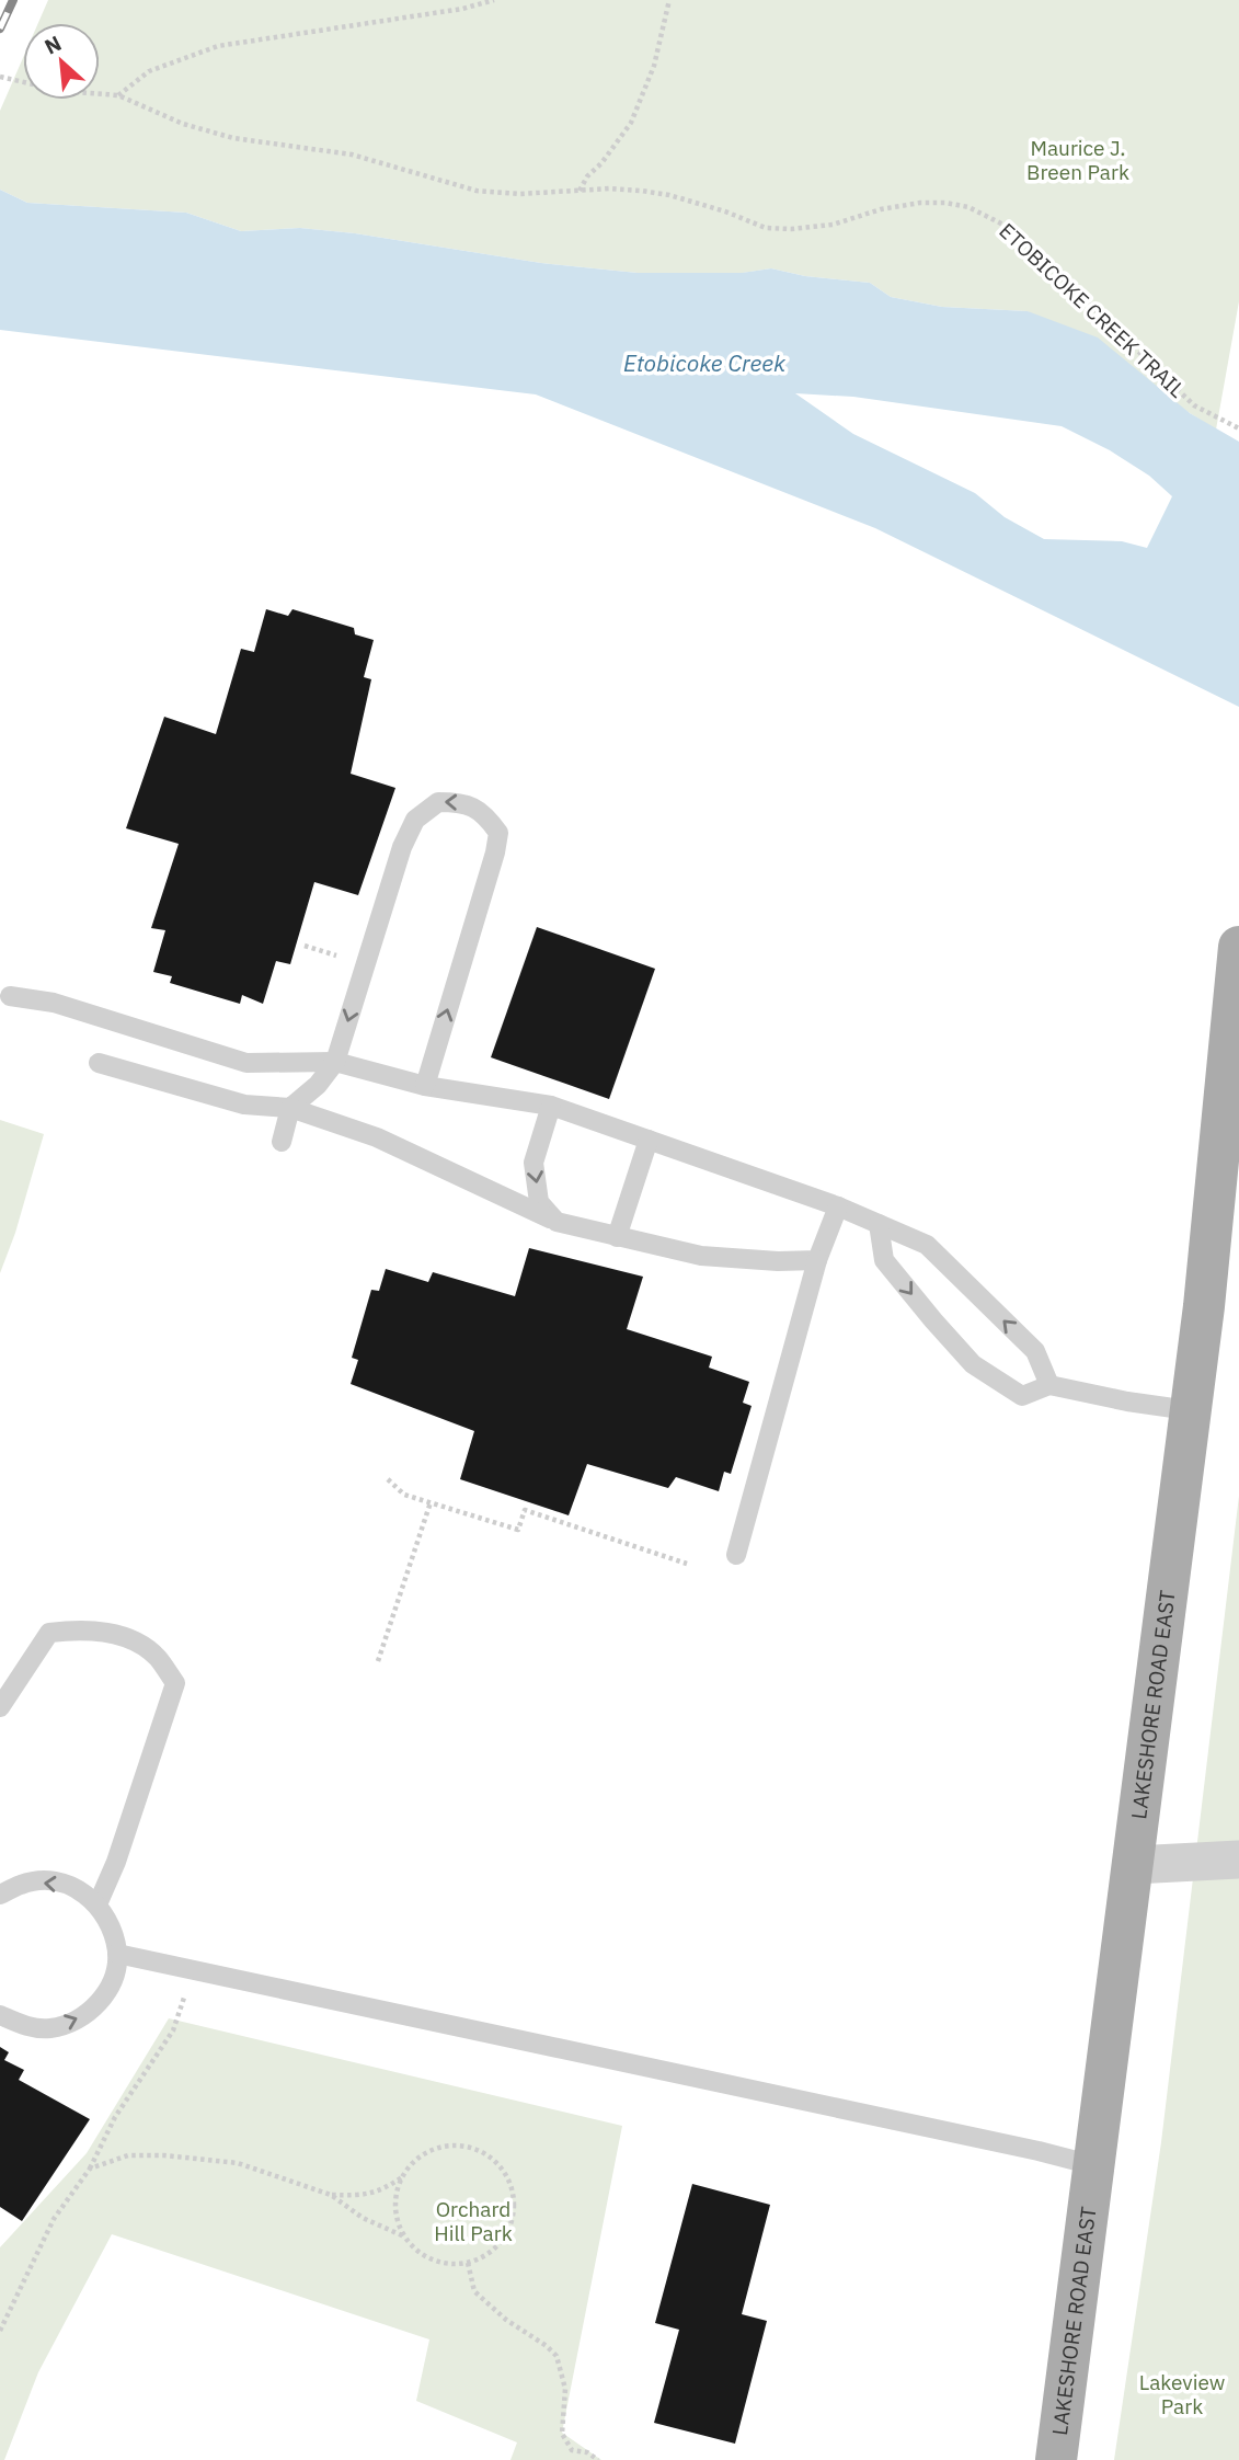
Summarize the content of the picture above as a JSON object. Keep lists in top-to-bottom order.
{
  "streets": {
    "main road": ["LAKESHORE ROAD EAST"],
    "path": ["ETOBICOKE CREEK TRAIL"]
  },
  "water": ["Etobicoke Creek"],
  "parks": ["Maurice J. Breen Park", "Orchard Hill Park", "Lakeview Park"],
  "north": "top left"
}
